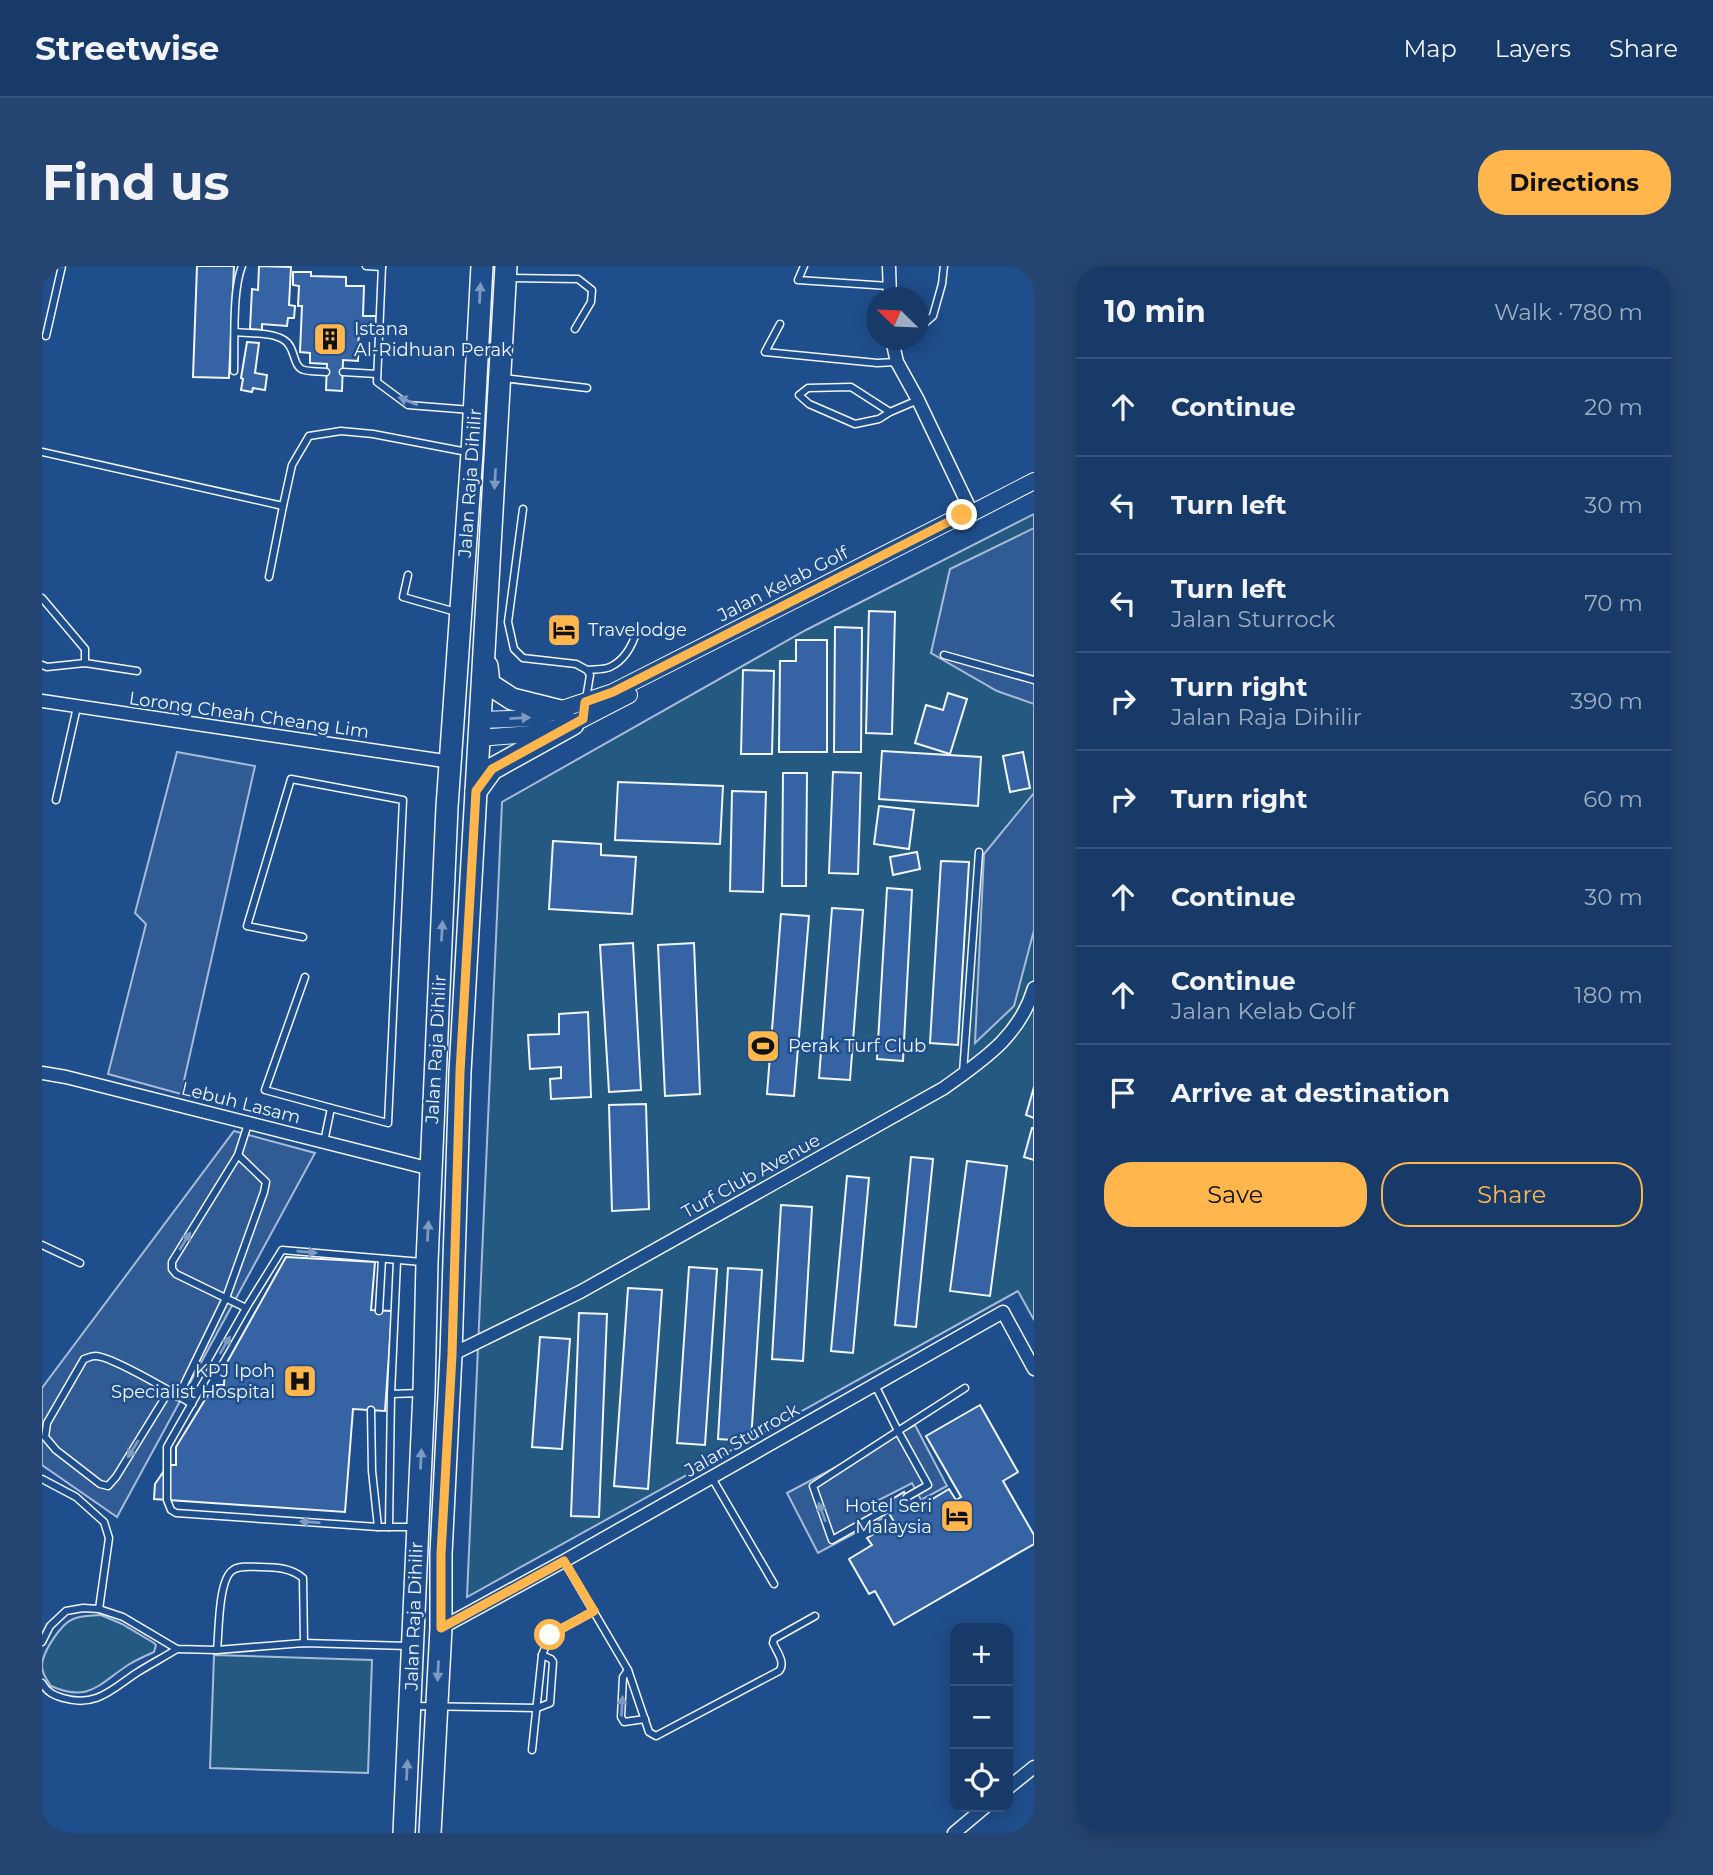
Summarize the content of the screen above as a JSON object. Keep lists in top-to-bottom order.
{
  "streets": {
    "main road": ["Jalan Raja Dihilir"],
    "street": [
      "Jalan Kelab Golf",
      "Lorong Cheah Cheang Lim",
      "Lebuh Lasam",
      "Turf Club Avenue",
      "Jalan Sturrock"
    ]
  },
  "crossings": [
    ["Jalan Raja Dihilir", "Lorong Cheah Cheang Lim"],
    ["Jalan Raja Dihilir", "Lebuh Lasam"],
    ["Jalan Raja Dihilir", "Turf Club Avenue"],
    ["Jalan Raja Dihilir", "Jalan Sturrock"]
  ],
  "places": {
    "building": ["Istana Al-Ridhuan Perak"],
    "hotel": ["Travelodge", "Hotel Seri Malaysia"],
    "sports": ["Perak Turf Club"],
    "hospital": ["KPJ Ipoh Specialist Hospital"]
  },
  "north": "top left",
  "page": {
    "header": "Streetwise",
    "nav": ["Map", "Layers", "Share"],
    "buttons": [
      "Directions",
      ["Save", "Share"]
    ],
    "title": "Find us",
    "heading": ["10 min", "Walk · 780 m"],
    "list": [
      ["Continue", "20 m"],
      ["Turn left", "30 m"],
      ["Turn left", "Jalan Sturrock", "70 m"],
      ["Turn right", "Jalan Raja Dihilir", "390 m"],
      ["Turn right", "60 m"],
      ["Continue", "30 m"],
      ["Continue", "Jalan Kelab Golf", "180 m"],
      "Arrive at destination"
    ],
    "map_buttons": ["+", "−"]
  }
}
